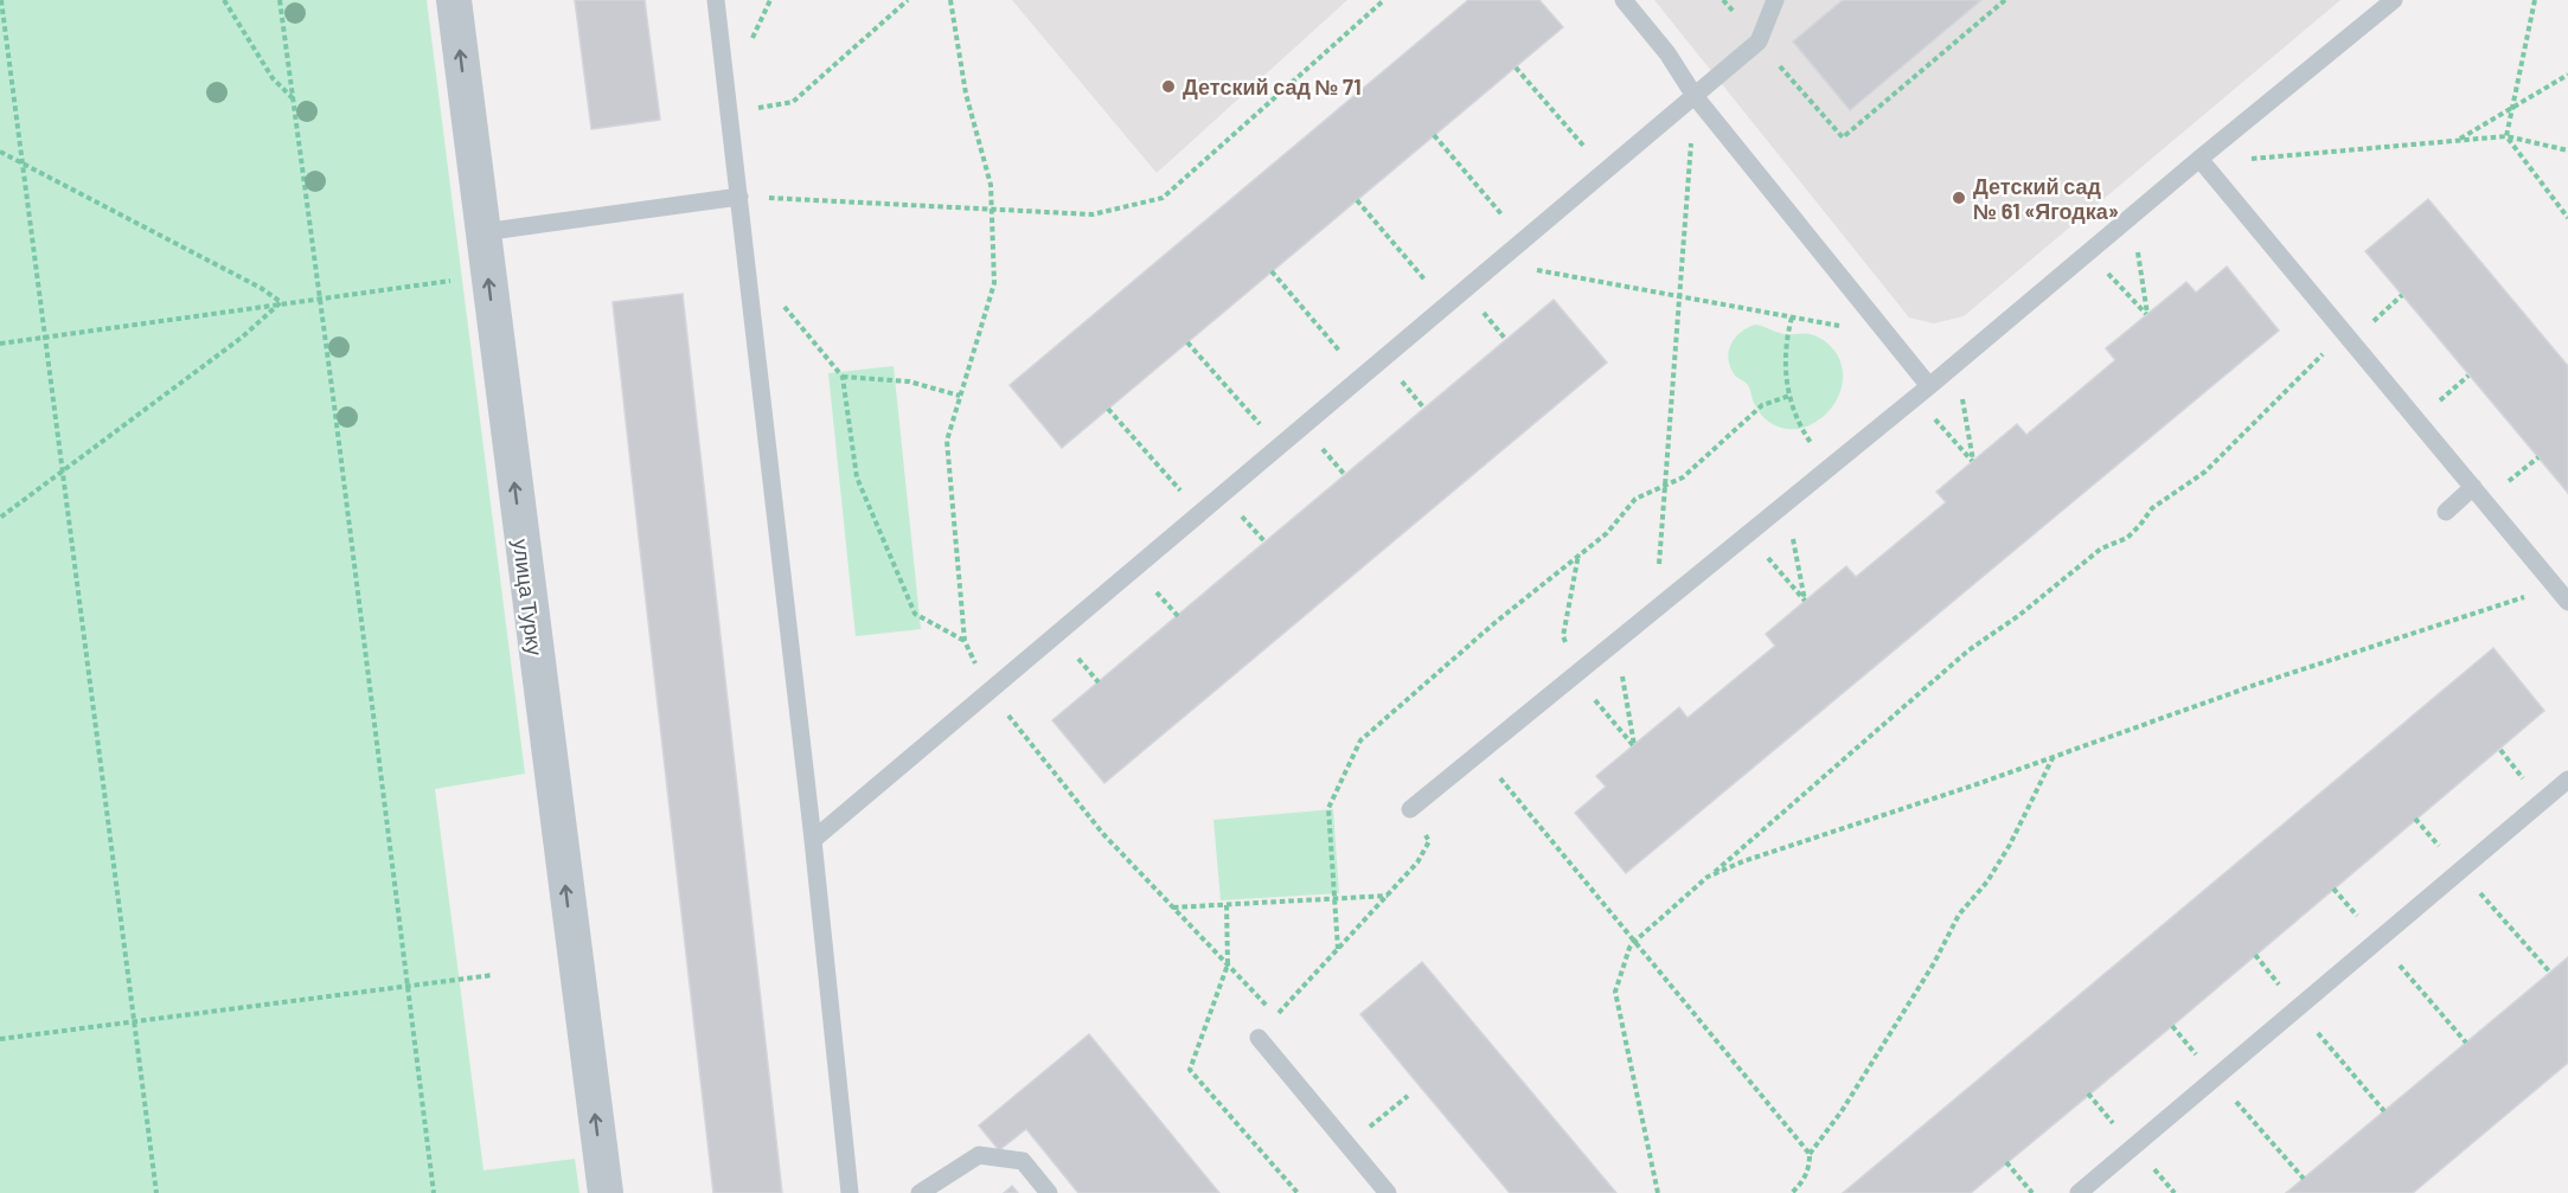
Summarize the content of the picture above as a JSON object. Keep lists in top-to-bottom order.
{
  "streets": {
    "street": ["улица Турку"]
  },
  "one_way": ["улица Турку"],
  "places": ["Детский сад № 71", "Детский сад № 61 «Ягодка»"]
}
